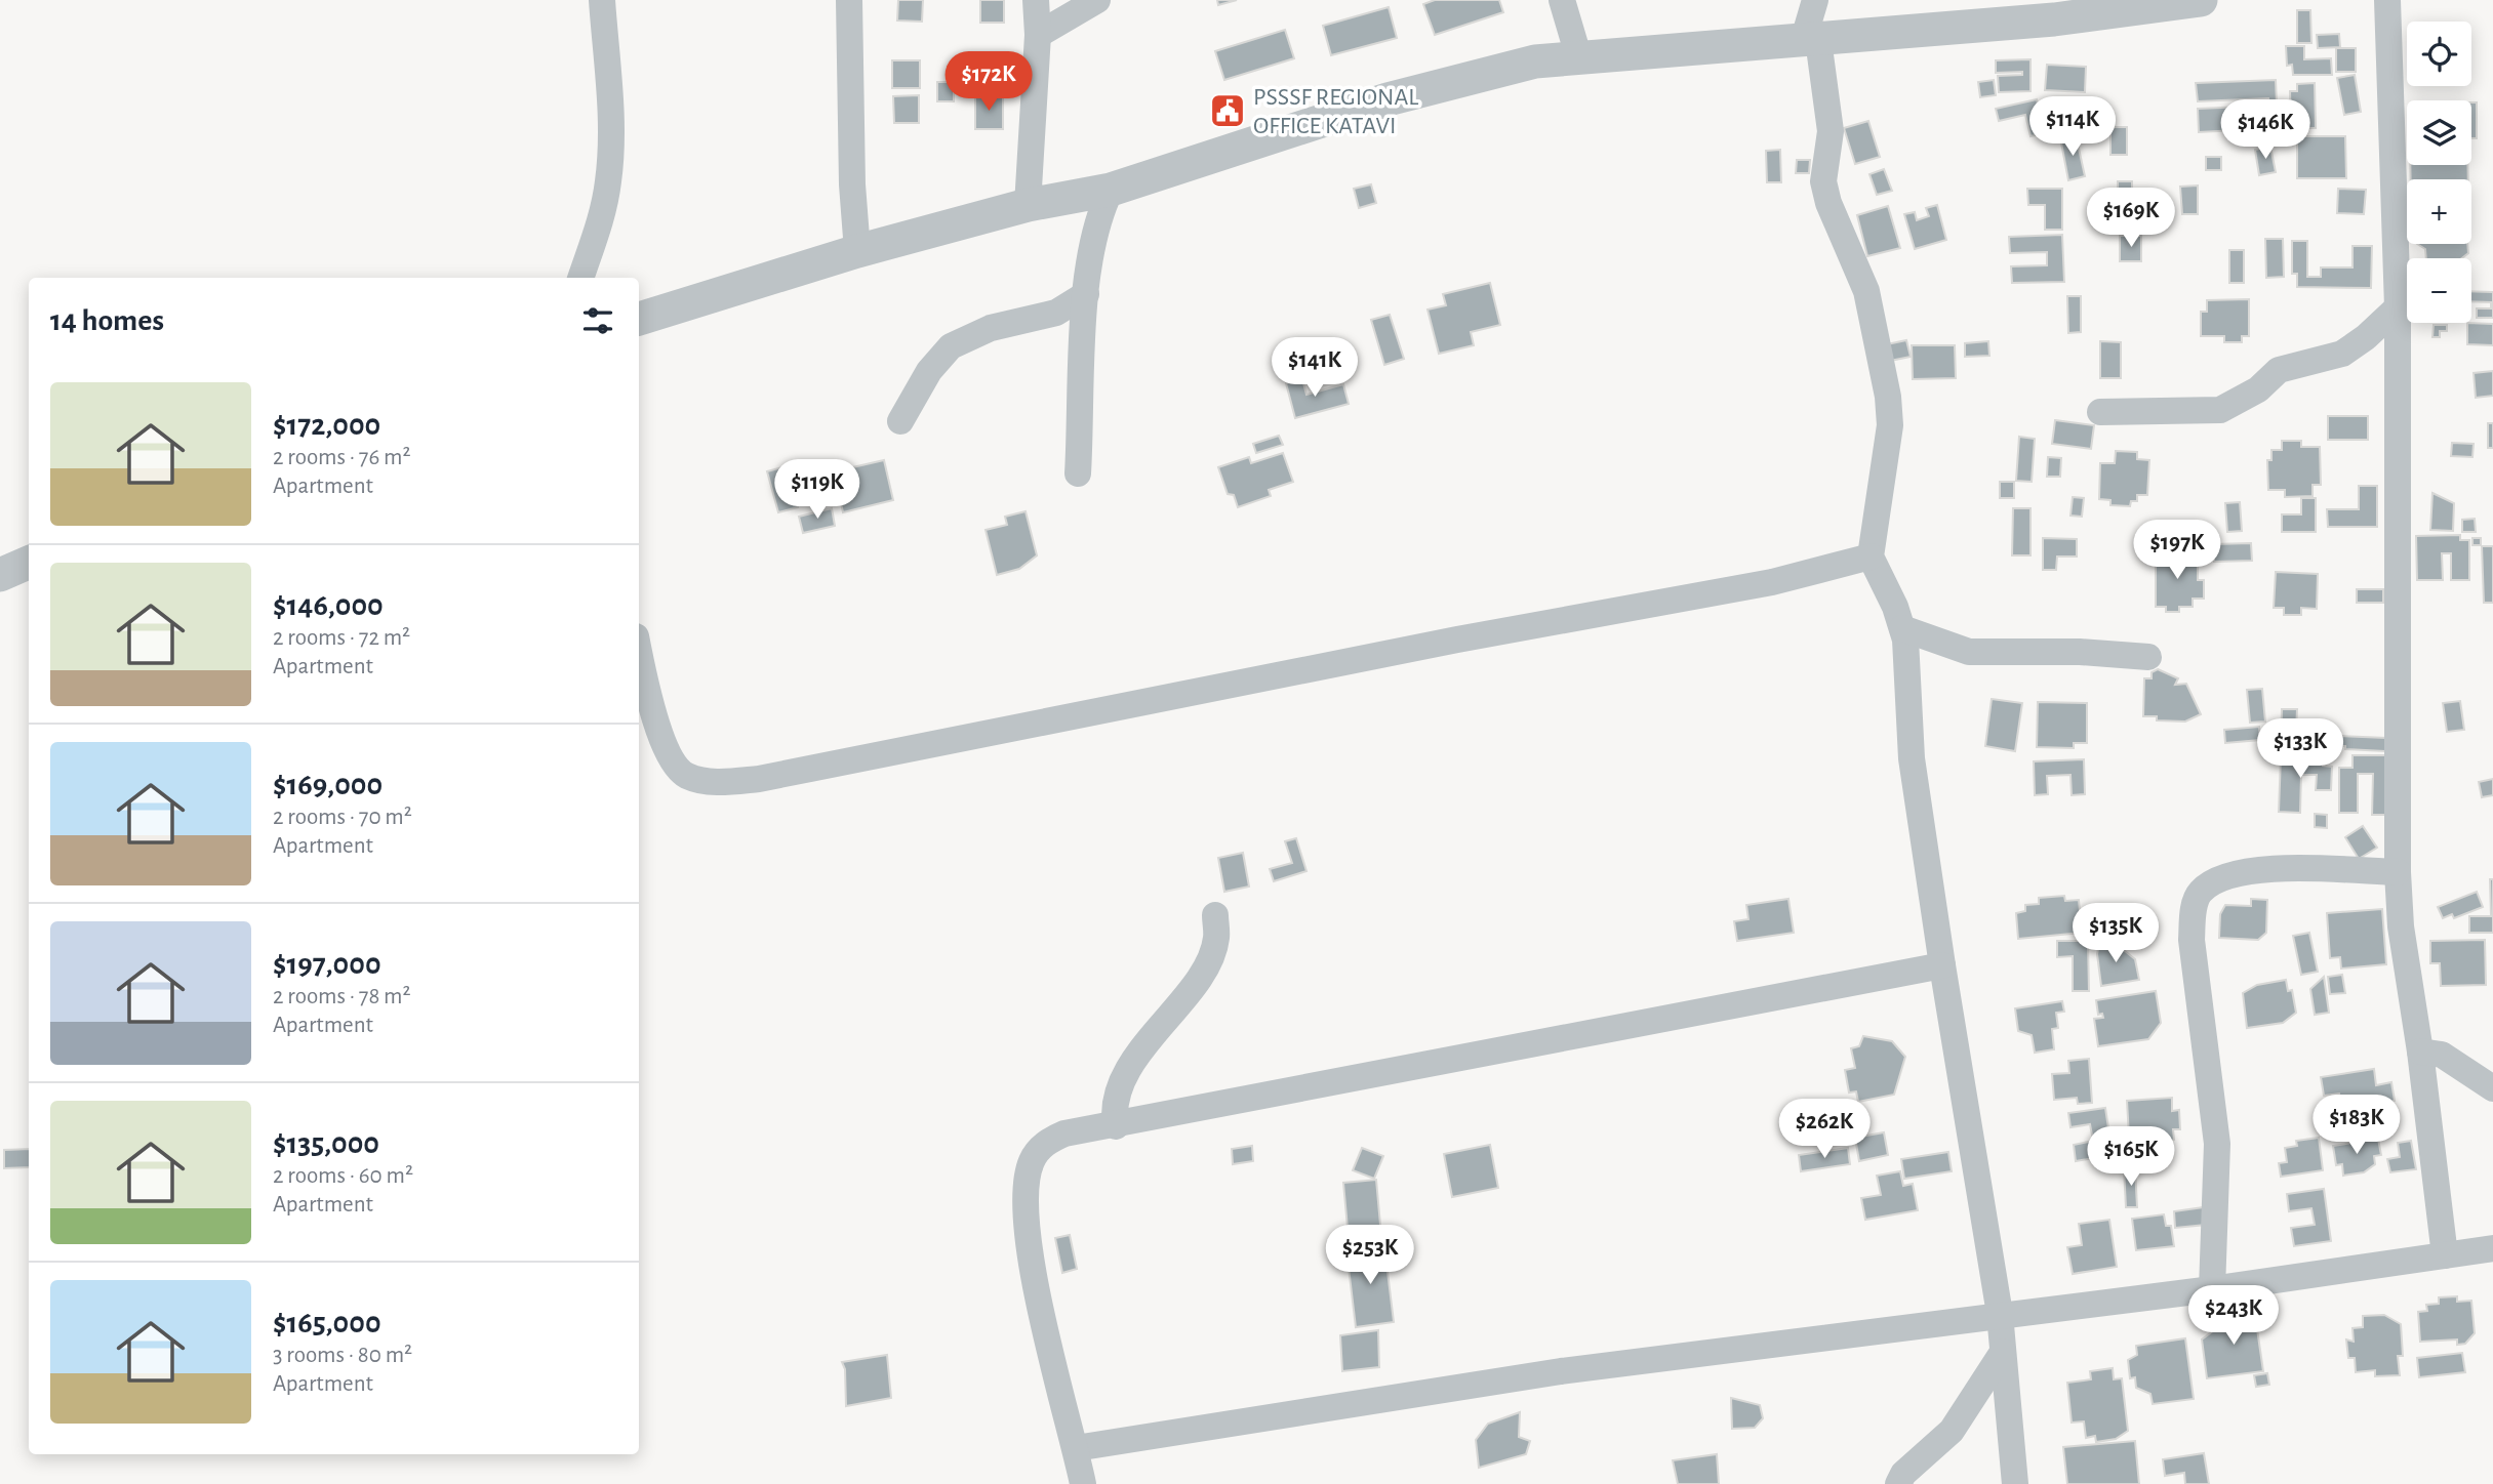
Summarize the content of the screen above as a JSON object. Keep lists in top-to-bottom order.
{
  "places": {
    "public building": ["PSSSF REGIONAL OFFICE KATAVI"]
  },
  "page": {
    "map_buttons": ["+", "−"],
    "price": [
      "$172K",
      "$114K",
      "$146K",
      "$169K",
      "$141K",
      "$119K",
      "$197K",
      "$133K",
      "$135K",
      "$183K",
      "$262K",
      "$165K",
      "$253K",
      "$243K"
    ],
    "heading": "14 homes",
    "list": [
      {
        "name": "$172,000",
        "note": "2 rooms · 76 m² · Apartment"
      },
      {
        "name": "$146,000",
        "note": "2 rooms · 72 m² · Apartment"
      },
      {
        "name": "$169,000",
        "note": "2 rooms · 70 m² · Apartment"
      },
      {
        "name": "$197,000",
        "note": "2 rooms · 78 m² · Apartment"
      },
      {
        "name": "$135,000",
        "note": "2 rooms · 60 m² · Apartment"
      },
      {
        "name": "$165,000",
        "note": "3 rooms · 80 m² · Apartment"
      }
    ]
  }
}
